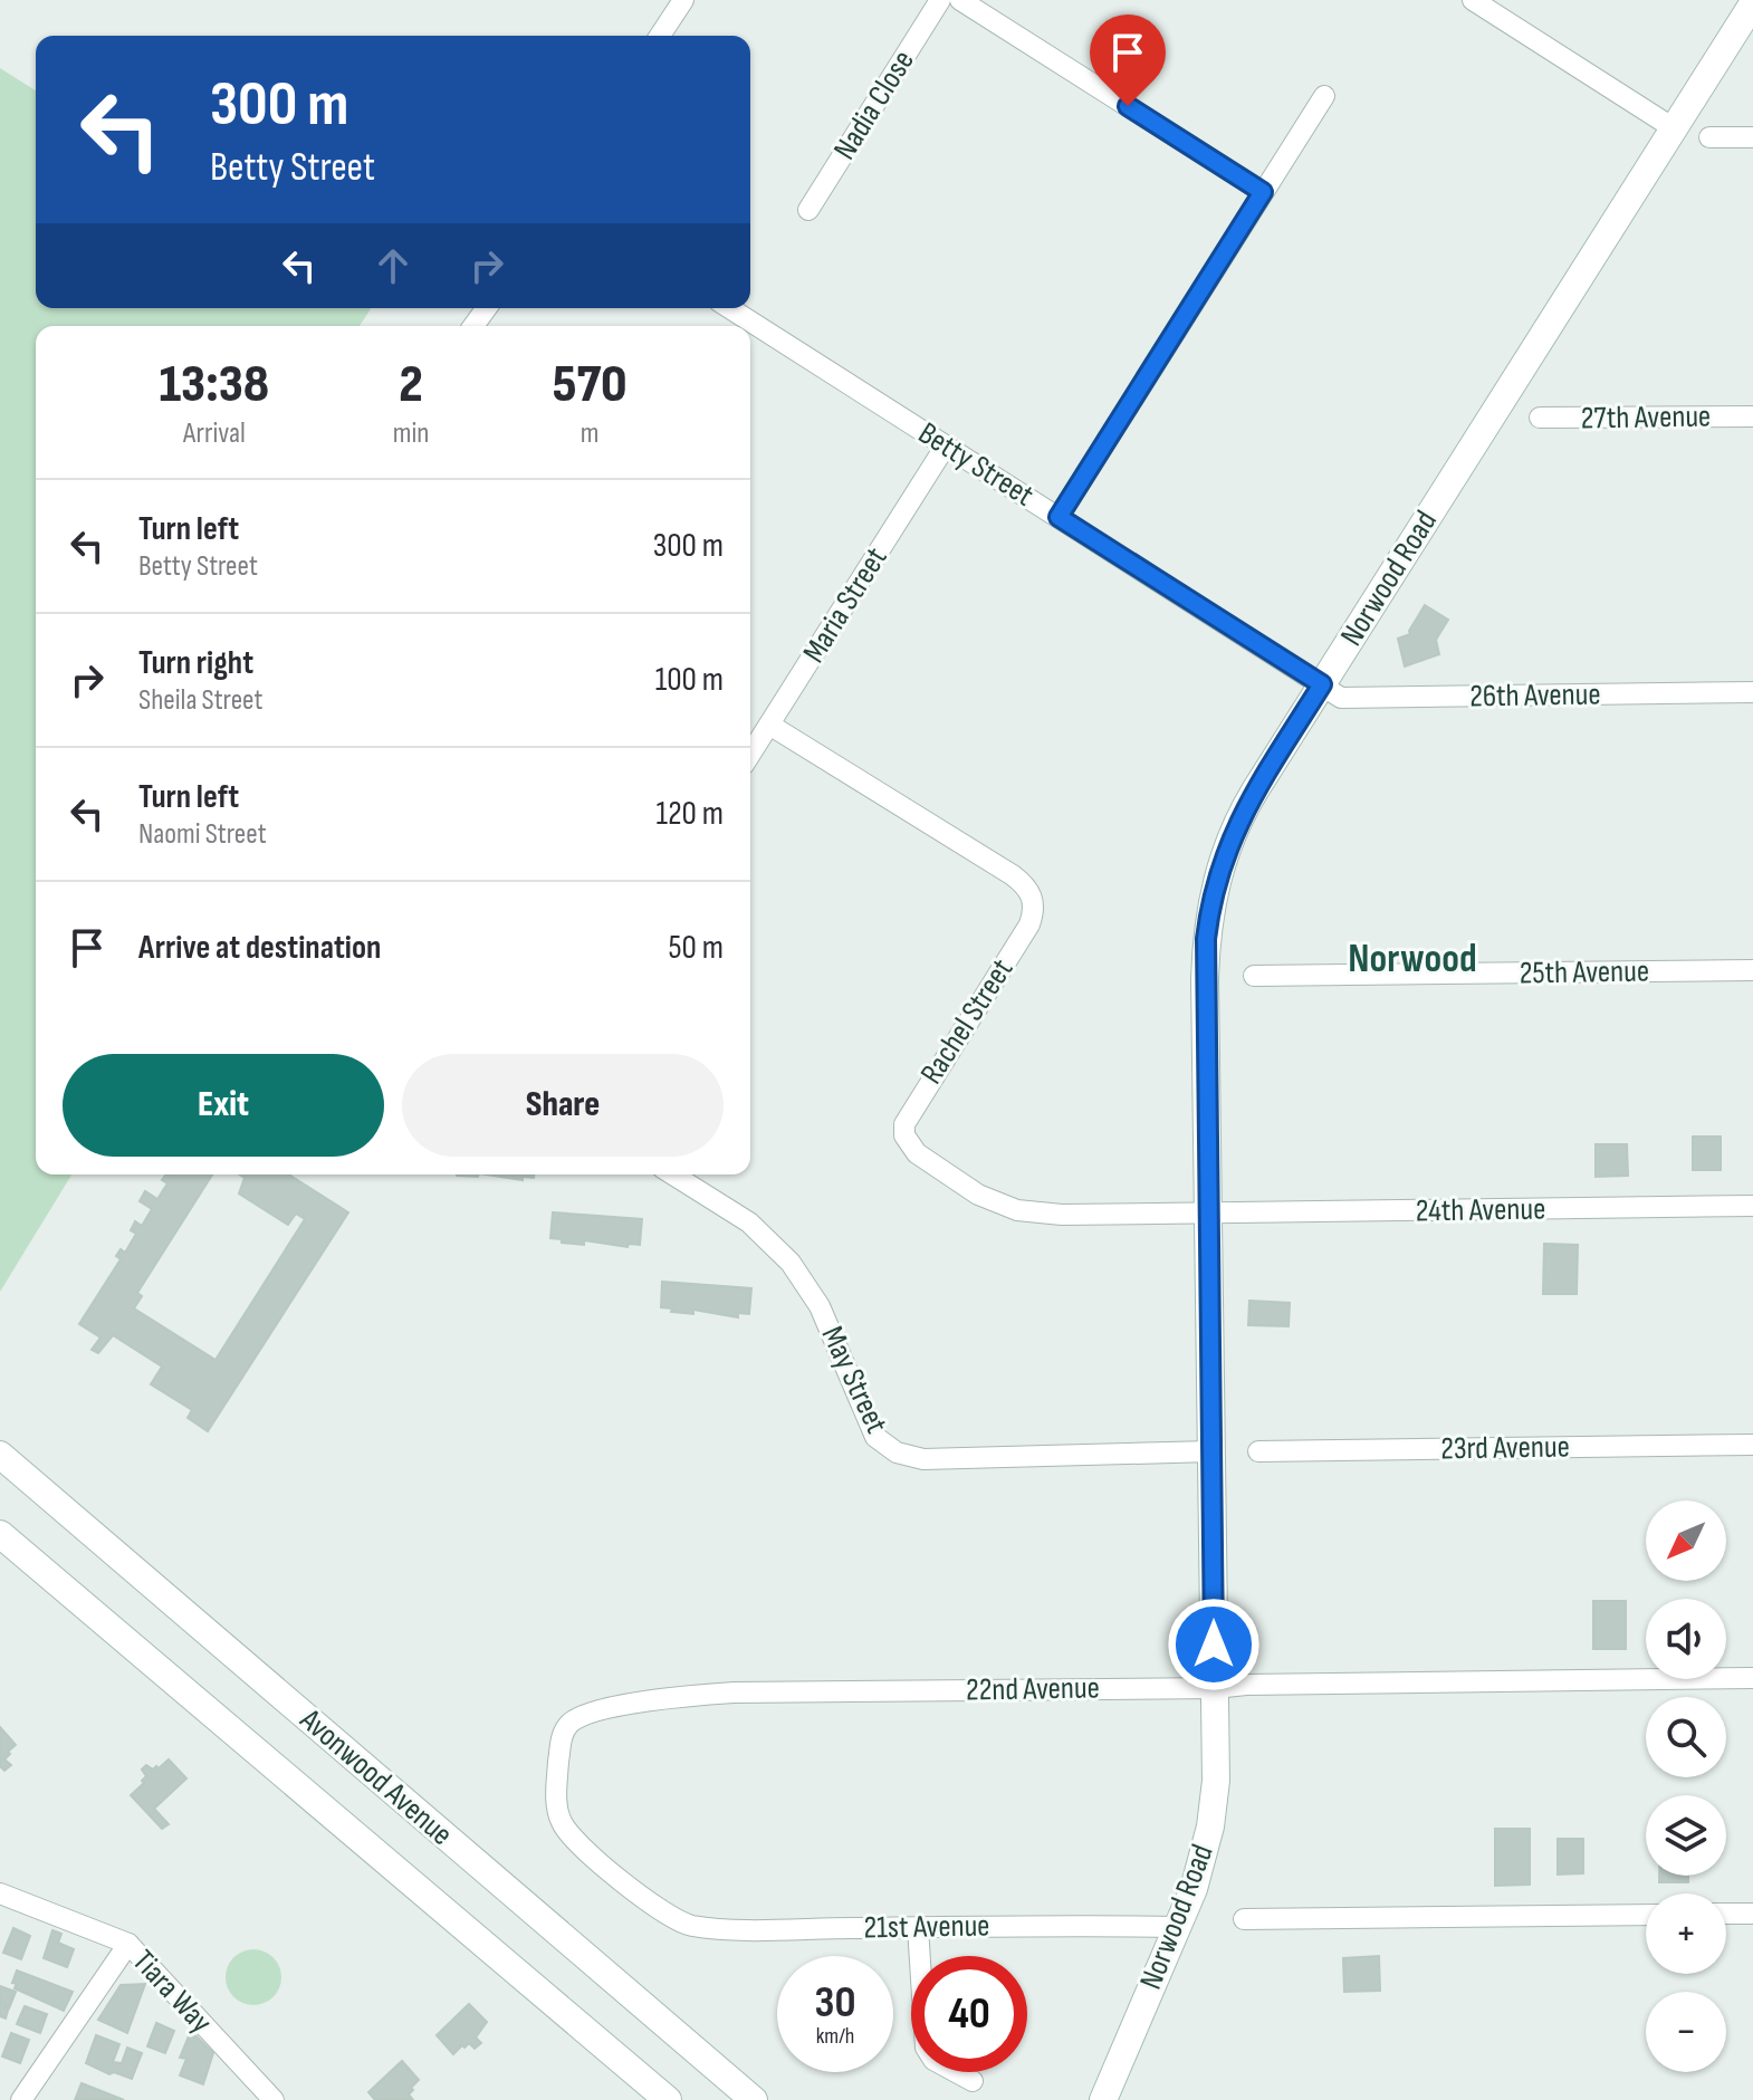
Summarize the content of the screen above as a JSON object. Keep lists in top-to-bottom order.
{
  "streets": {
    "street": [
      "Nadia Close",
      "27th Avenue",
      "Betty Street",
      "Norwood Road",
      "Maria Street",
      "26th Avenue",
      "25th Avenue",
      "Rachel Street",
      "24th Avenue",
      "May Street",
      "23rd Avenue",
      "22nd Avenue",
      "Avonwood Avenue",
      "21st Avenue",
      "Tiara Way"
    ]
  },
  "crossings": [
    ["Betty Street", "Norwood Road"],
    ["Betty Street", "Maria Street"],
    ["Betty Street", "26th Avenue"],
    ["Norwood Road", "26th Avenue"],
    ["Norwood Road", "Rachel Street"],
    ["Norwood Road", "24th Avenue"],
    ["Norwood Road", "May Street"],
    ["Norwood Road", "22nd Avenue"],
    ["Norwood Road", "21st Avenue"],
    ["Maria Street", "Rachel Street"],
    ["Rachel Street", "24th Avenue"],
    ["22nd Avenue", "21st Avenue"]
  ],
  "districts": ["Norwood"],
  "north": "bottom left",
  "page": {
    "turn": ["300 m", "Betty Street"],
    "eta": [
      "13:38",
      "Arrival",
      "2",
      "min",
      "570",
      "m"
    ],
    "list": [
      {
        "name": "Turn left",
        "note": "Betty Street",
        "value": "300 m"
      },
      {
        "name": "Turn right",
        "note": "Sheila Street",
        "value": "100 m"
      },
      {
        "name": "Turn left",
        "note": "Naomi Street",
        "value": "120 m"
      },
      {
        "name": "Arrive at destination",
        "value": "50 m"
      }
    ],
    "buttons": ["Exit", "Share"],
    "map_buttons": ["+", "−"],
    "speed": "30 km/h",
    "limit": "40"
  }
}
